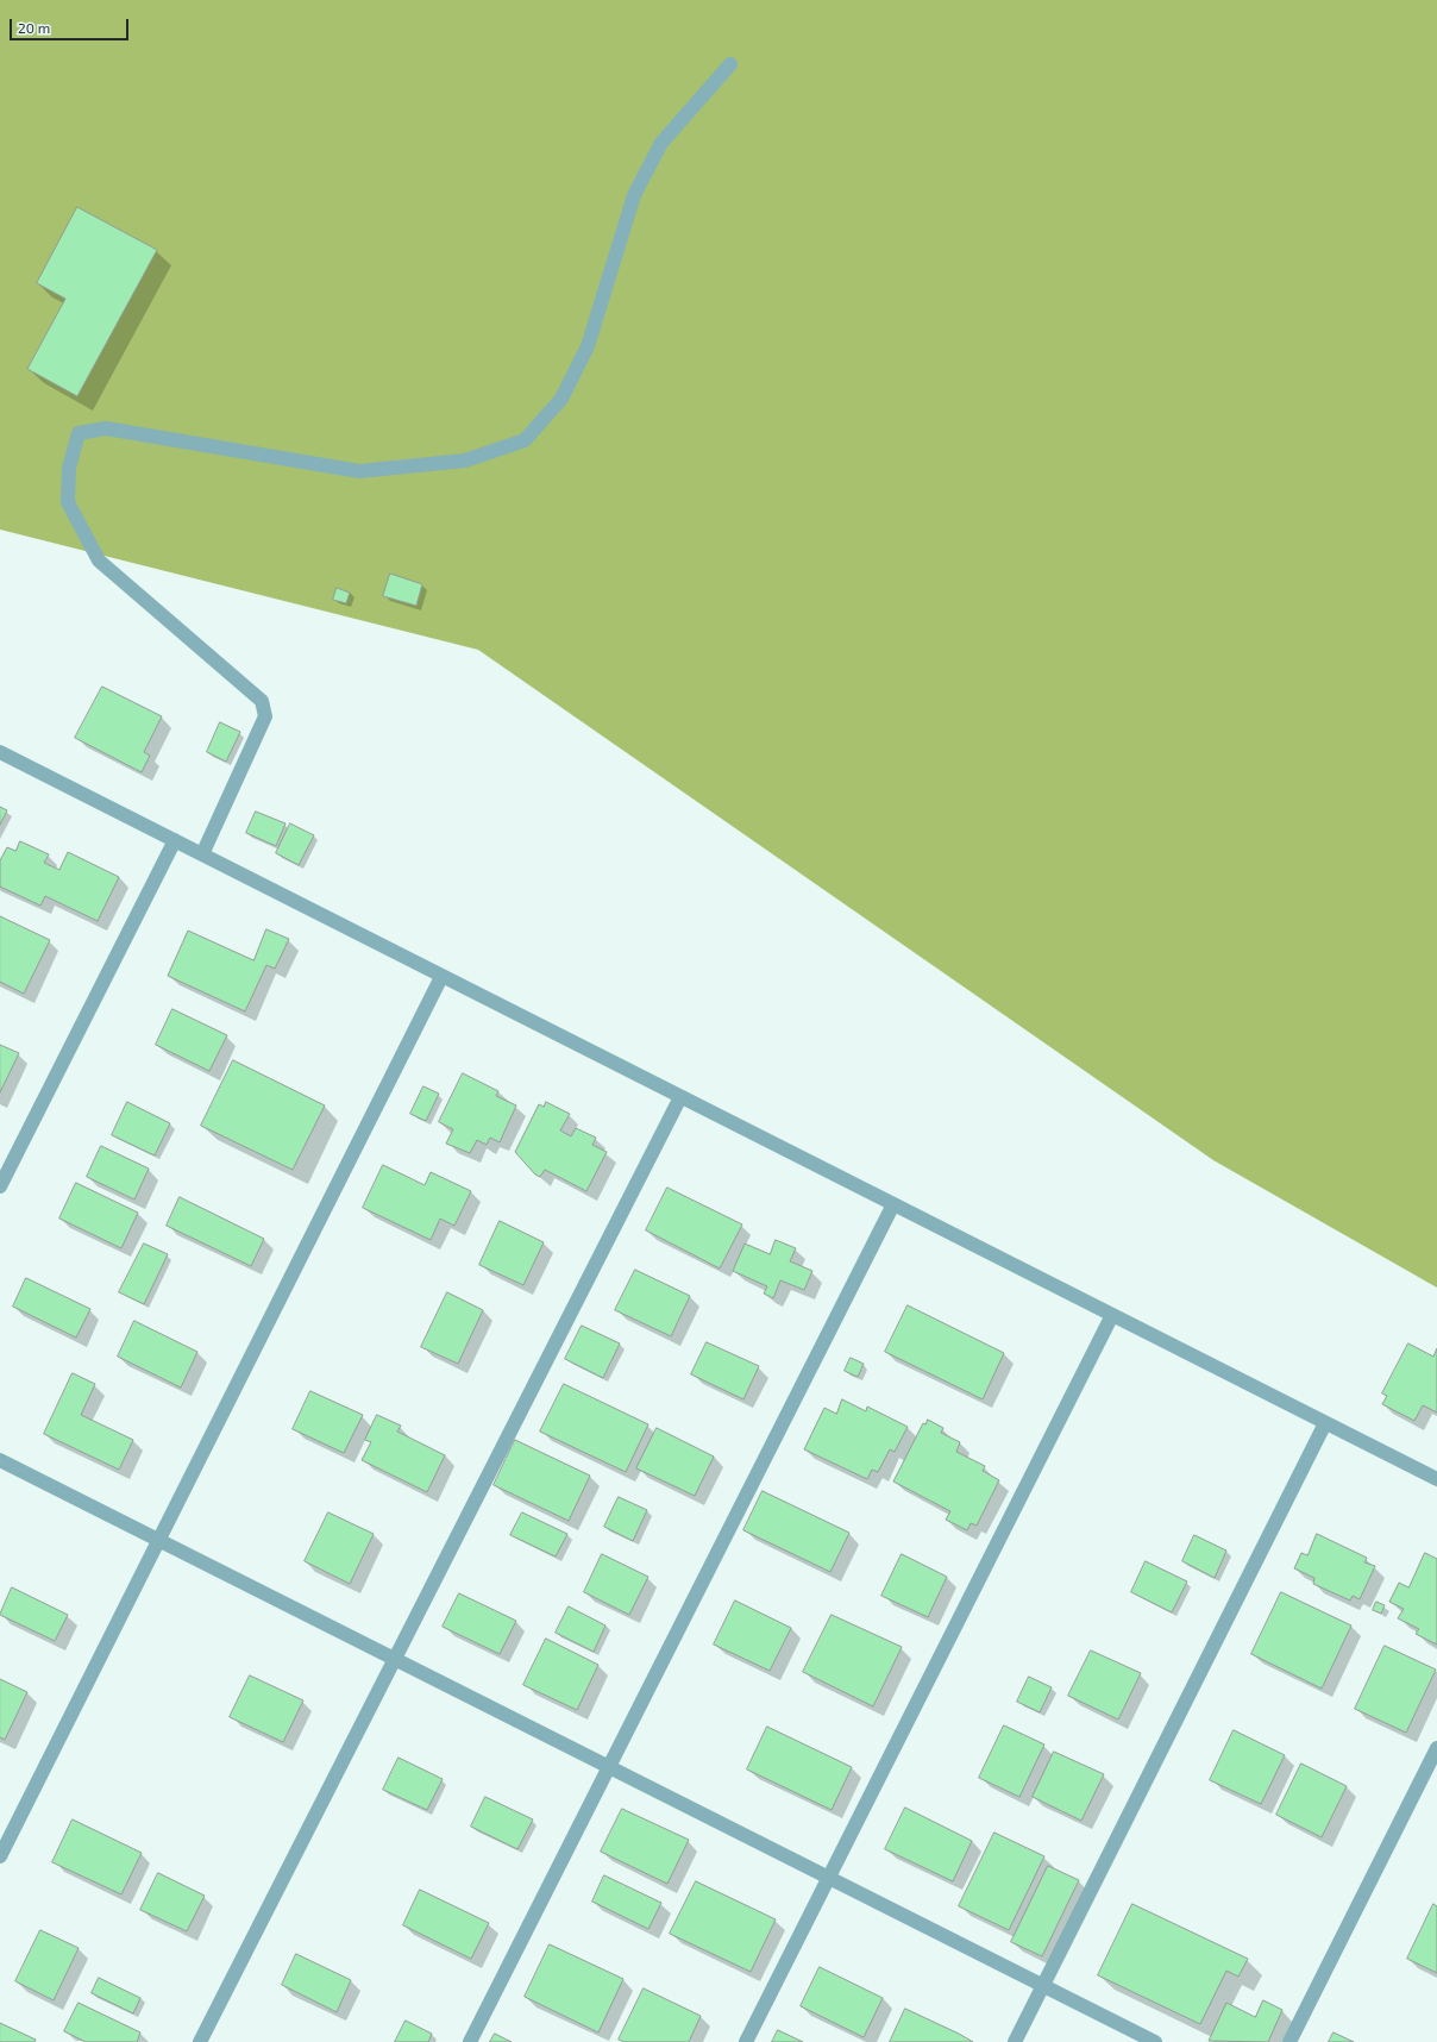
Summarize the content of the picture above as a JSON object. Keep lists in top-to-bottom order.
{
  "scale_bar": "20 m"
}
